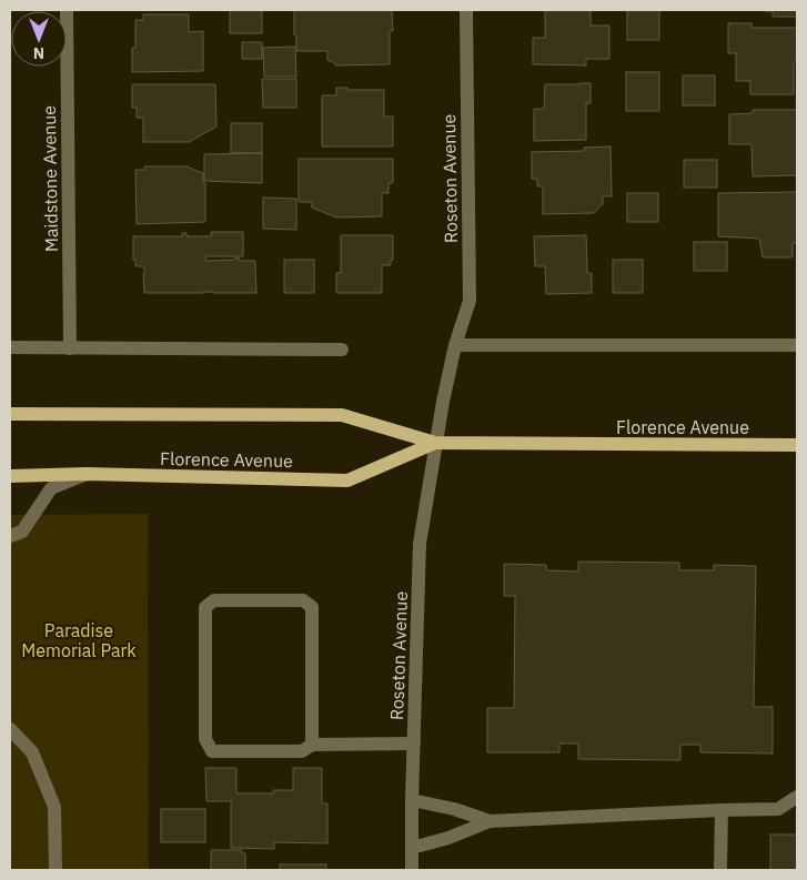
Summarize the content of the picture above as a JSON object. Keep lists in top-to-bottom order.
{
  "streets": {
    "main road": ["Florence Avenue"],
    "street": ["Maidstone Avenue", "Roseton Avenue"]
  },
  "crossings": [
    ["Roseton Avenue", "Florence Avenue"]
  ],
  "parks": ["Paradise Memorial Park"],
  "north": "bottom"
}
